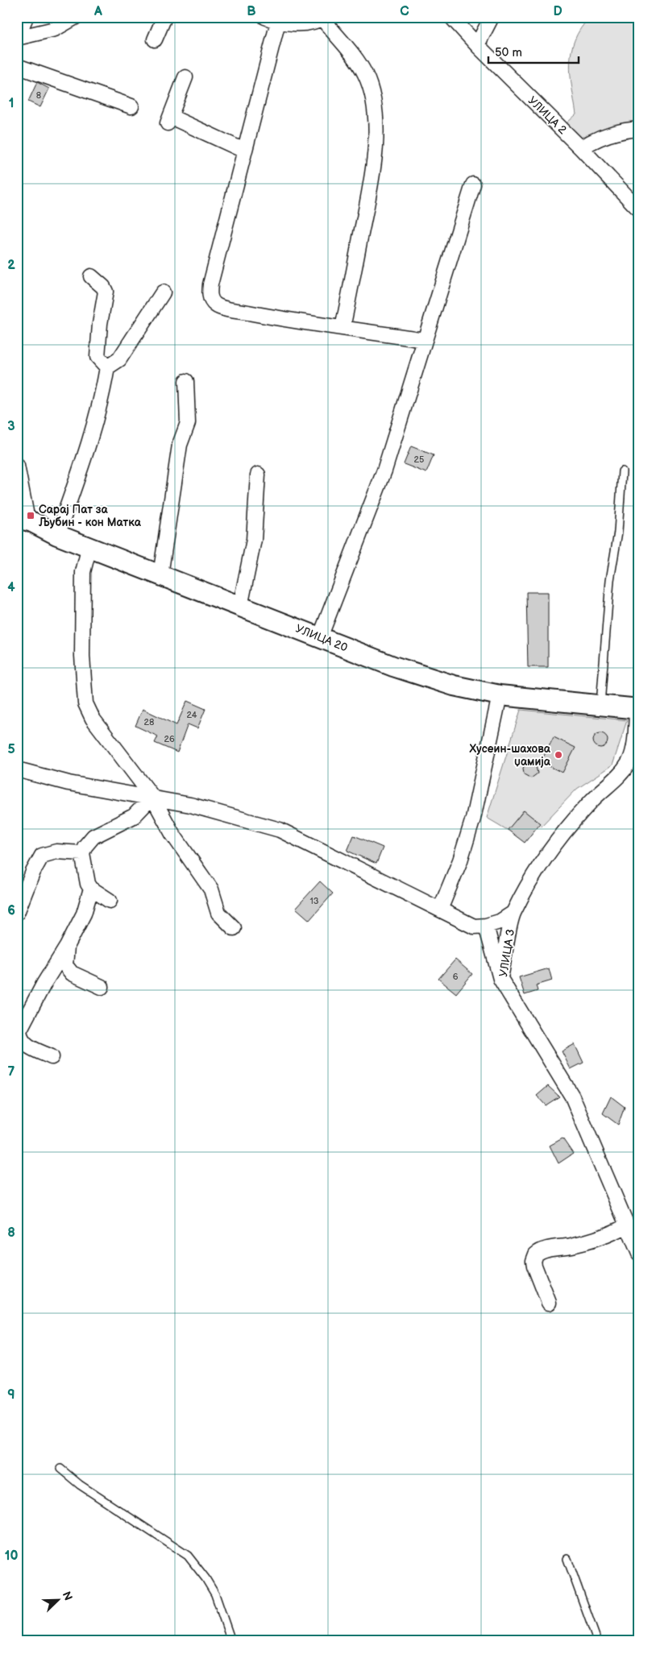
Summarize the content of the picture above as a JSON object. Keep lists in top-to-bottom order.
{
  "streets": {
    "street": ["УЛИЦА 2", "УЛИЦА 20", "УЛИЦА 3"]
  },
  "crossings": [
    ["УЛИЦА 20", "УЛИЦА 3"]
  ],
  "places": {
    "transit": ["Сарај Пат за Љубин - кон Матка"],
    "other": ["Хусеин-шахова џамија"]
  },
  "house_numbers": [
    "8",
    "25",
    "24",
    "28",
    "26",
    "13",
    "6"
  ],
  "scale_bar": "50 m",
  "north": "top right",
  "grid": {
    "columns": [
      "A",
      "B",
      "C",
      "D"
    ],
    "rows": [
      "1",
      "2",
      "3",
      "4",
      "5",
      "6",
      "7",
      "8",
      "9",
      "10"
    ]
  }
}
